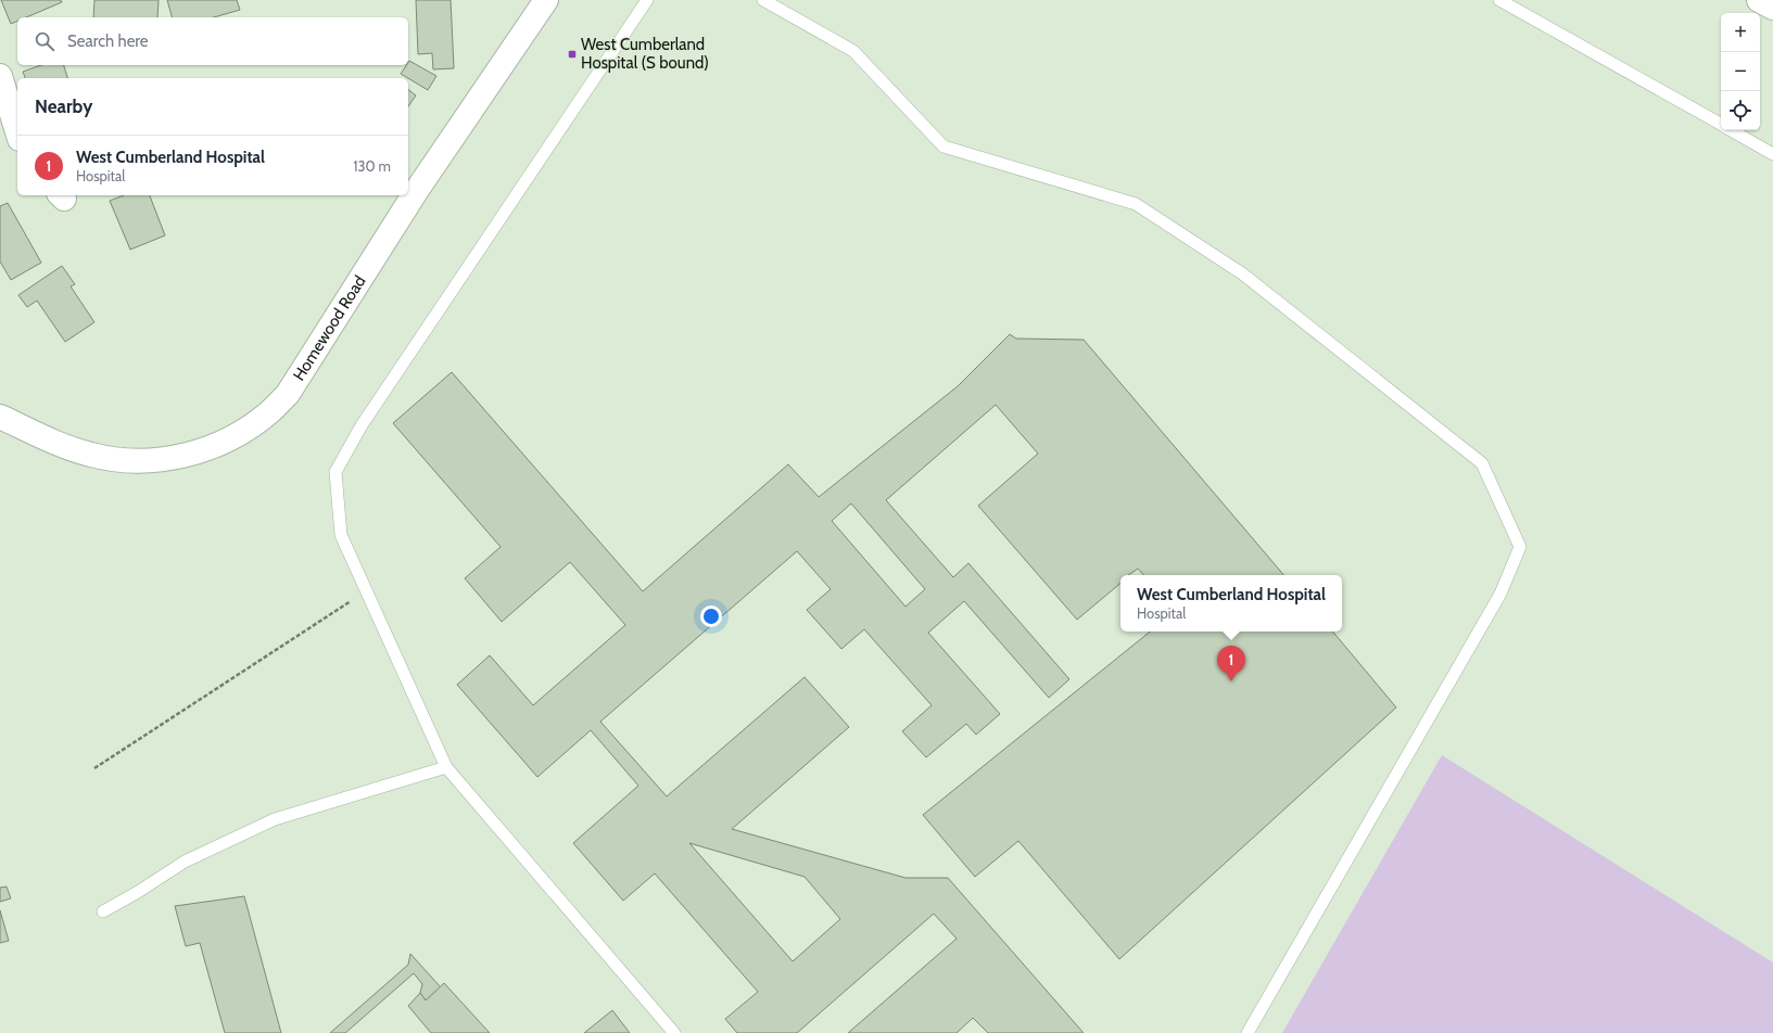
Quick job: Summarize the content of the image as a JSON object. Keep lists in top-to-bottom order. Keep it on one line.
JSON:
{"streets":{"street":["Homewood Road"]},"places":{"transit":["West Cumberland Hospital (S bound)"]},"page":{"map_buttons":["+","−"],"search":"Search here","heading":"Nearby","list":[{"mark":"1","name":"West Cumberland Hospital","note":"Hospital","value":"130 m"}],"popup":["West Cumberland Hospital","Hospital"],"pins":"1"}}
